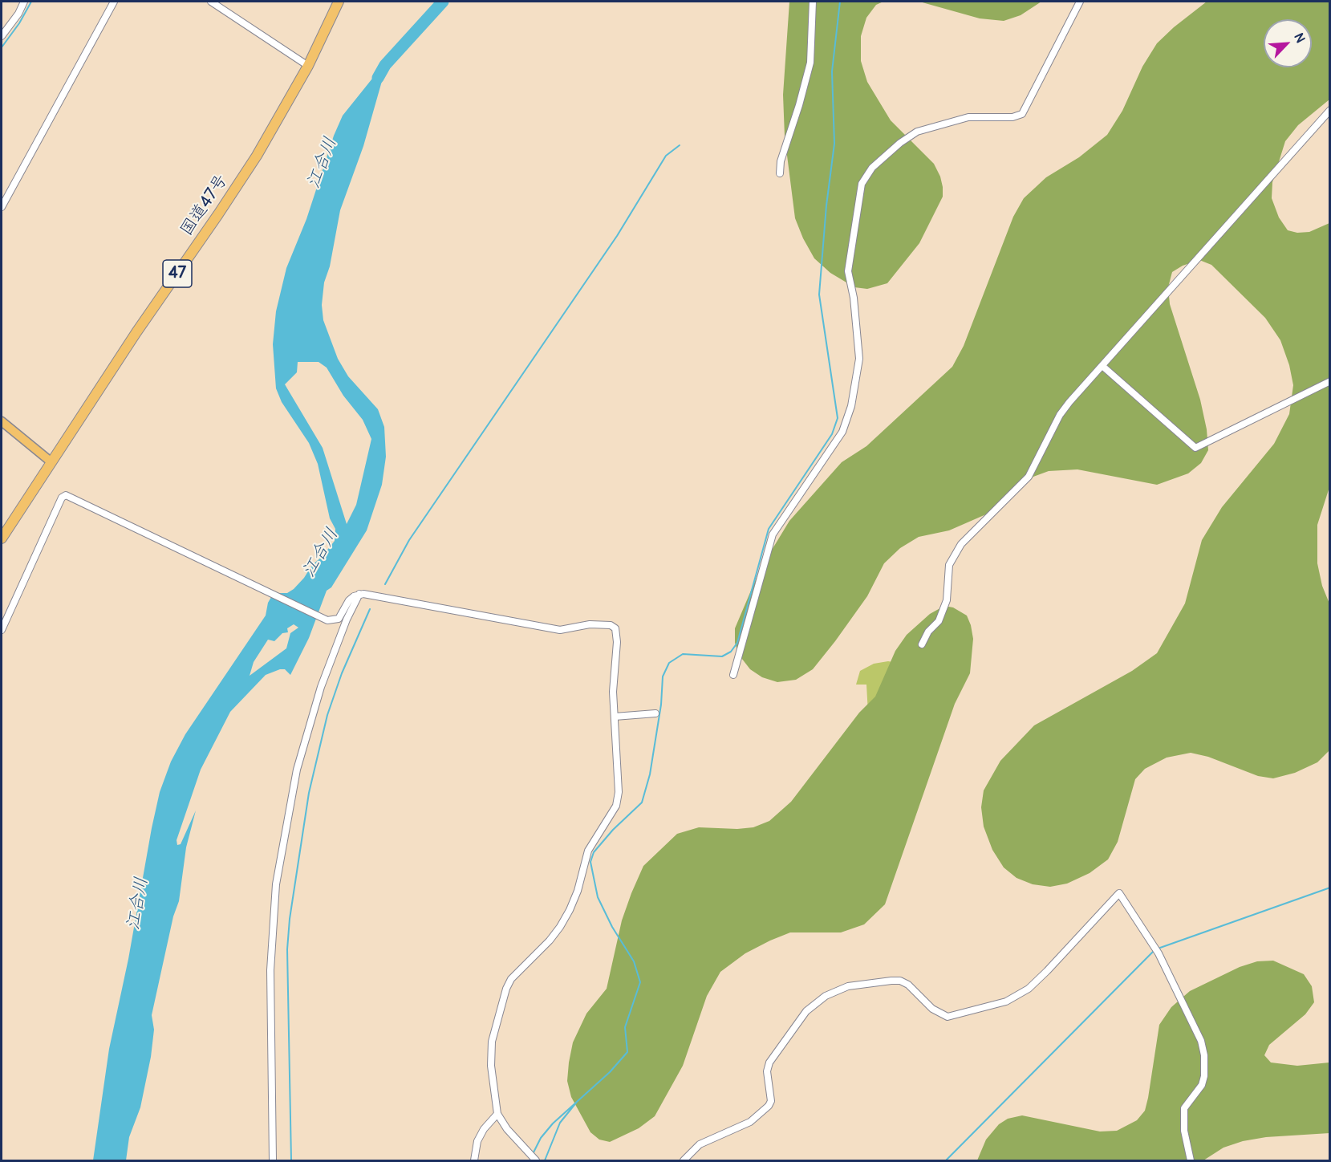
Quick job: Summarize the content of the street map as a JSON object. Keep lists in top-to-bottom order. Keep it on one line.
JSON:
{"streets":{"highway":["国道47号","47"]},"water":["江合川"],"north":"top right"}
